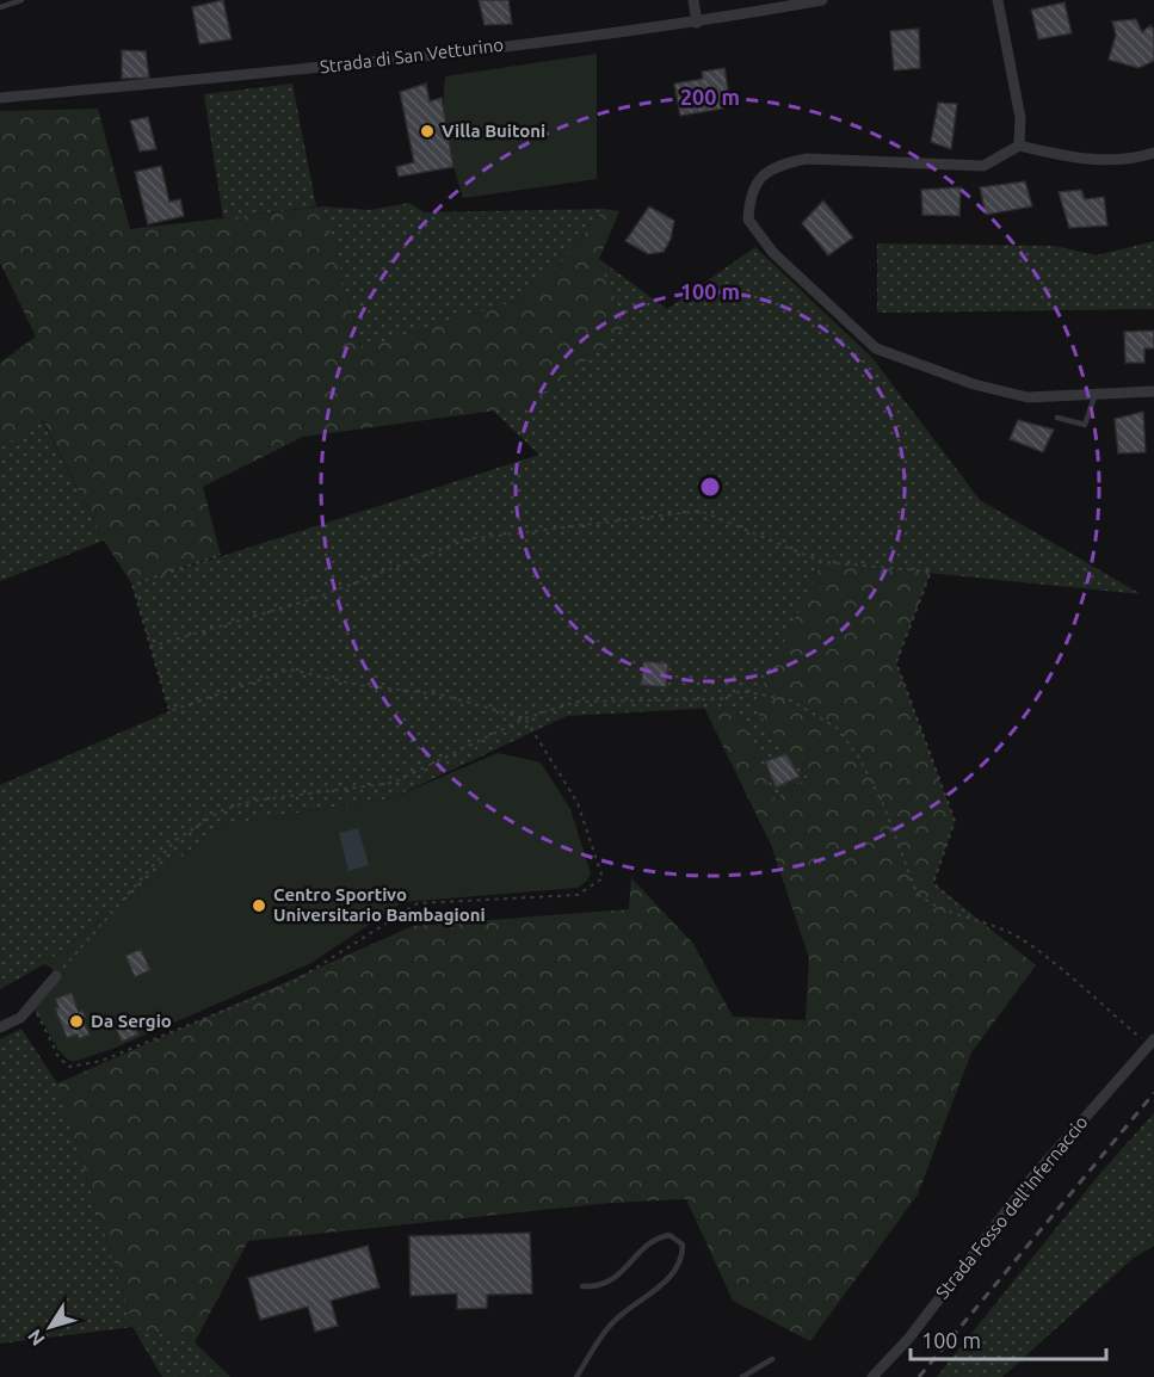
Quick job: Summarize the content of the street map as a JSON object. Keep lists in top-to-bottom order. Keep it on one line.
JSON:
{"streets":{"street":["Strada di San Vetturino","Strada Fosso dell'Infernaccio"]},"places":["Villa Buitoni","Centro Sportivo Universitario Bambagioni","Da Sergio"],"scale_bar":"100 m","north":"bottom left","rings":["200 m","100 m"]}
